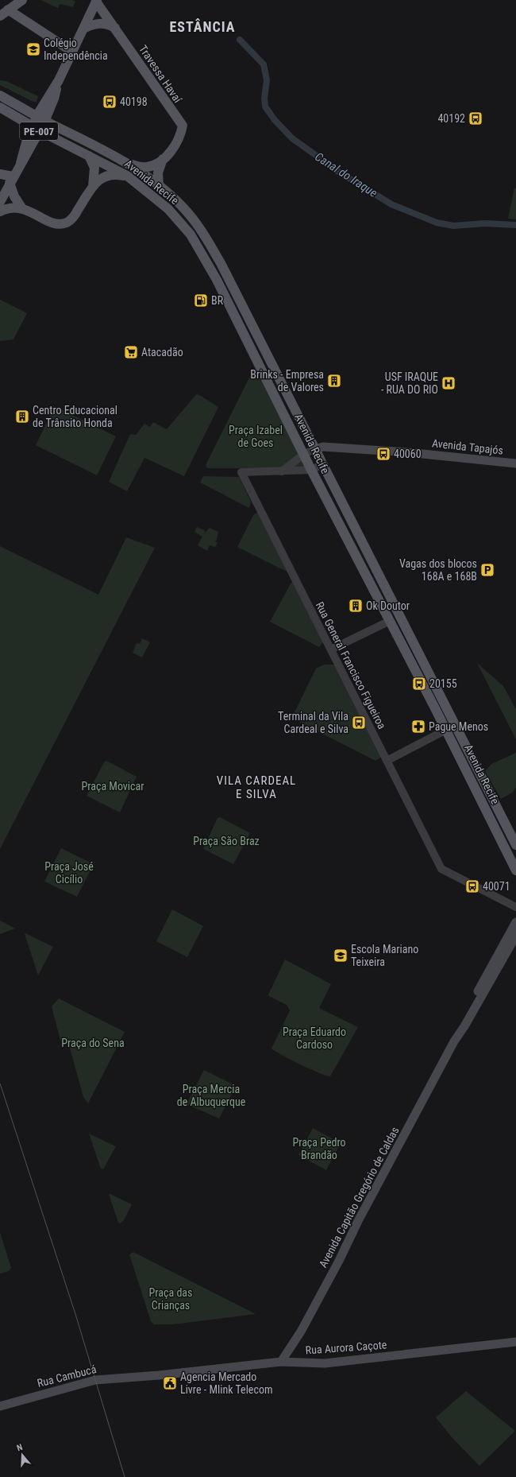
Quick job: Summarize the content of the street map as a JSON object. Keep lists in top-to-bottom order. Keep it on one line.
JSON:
{"streets":{"main road":["Travessa Havaí","PE-007","Avenida Recife","Avenida Tapajós","Avenida Capitão Gregório de Caldas","Rua Aurora Caçote","Rua Cambucá"],"street":["Rua General Francisco Figueiroa"]},"crossings":[["Travessa Havaí","PE-007"],["Travessa Havaí","Avenida Recife"],["Avenida Recife","Avenida Tapajós"],["Avenida Tapajós","Rua General Francisco Figueiroa"],["Avenida Capitão Gregório de Caldas","Rua Aurora Caçote"],["Rua Aurora Caçote","Rua Cambucá"]],"districts":["ESTÂNCIA","VILA CARDEAL E SILVA"],"water":["Canal do Iraque"],"parks":["Praça Izabel de Goes","Praça Movicar","Praça São Braz","Praça José Cicílio","Praça Eduardo Cardoso","Praça do Sena","Praça Mercia de Albuquerque","Praça Pedro Brandão","Praça das Crianças"],"places":{"school or university":["Colégio Independência","Escola Mariano Teixeira"],"bus stop":["40198","40192","40060","20155","Terminal da Vila Cardeal e Silva","40071"],"fuel station":["BR"],"supermarket":["Atacadão"],"building":["Brinks - Empresa de Valores","Centro Educacional de Trânsito Honda","Ok Doutor"],"hospital":["USF IRAQUE - RUA DO RIO"],"parking":["Vagas dos blocos 168A e 168B"],"pharmacy":["Pague Menos"],"public building":["Agencia Mercado Livre - Mlink Telecom"]},"north":"top"}
